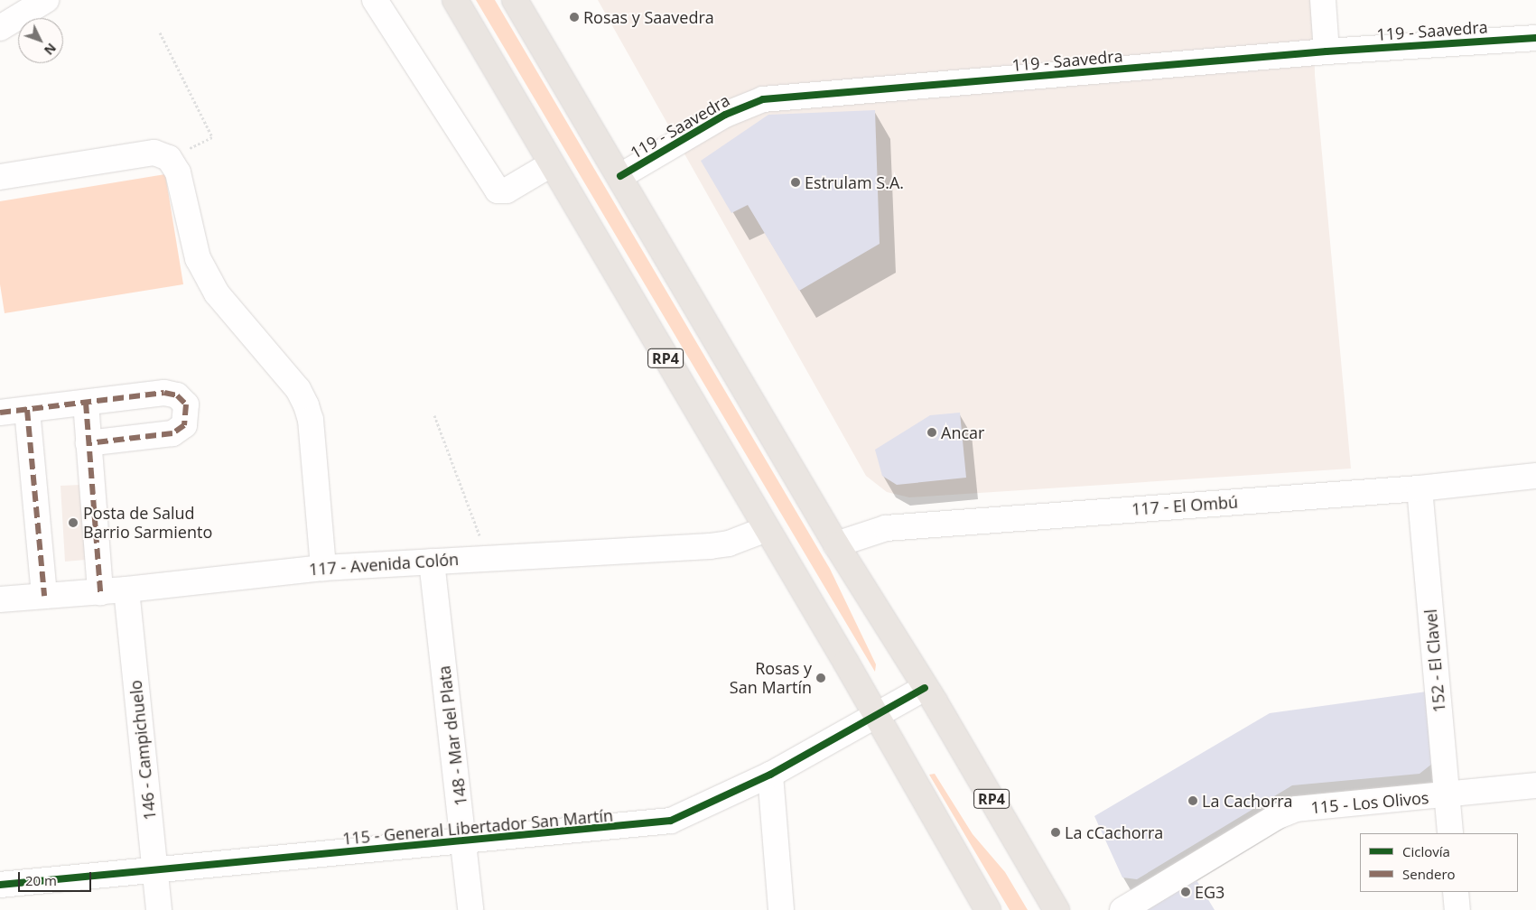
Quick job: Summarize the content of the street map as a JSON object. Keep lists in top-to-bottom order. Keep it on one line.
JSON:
{"streets":{"main road":["RP4"],"street":["119 - Saavedra","117 - El Ombú","117 - Avenida Colón","152 - El Clavel","148 - Mar del Plata","146 - Campichuelo","115 - Los Olivos","115 - General Libertador San Martín"]},"crossings":[["119 - Saavedra","RP4"],["RP4","117 - El Ombú"],["RP4","117 - Avenida Colón"],["RP4","115 - General Libertador San Martín"],["117 - El Ombú","152 - El Clavel"],["117 - Avenida Colón","148 - Mar del Plata"],["117 - Avenida Colón","146 - Campichuelo"],["152 - El Clavel","115 - Los Olivos"],["148 - Mar del Plata","115 - General Libertador San Martín"],["146 - Campichuelo","115 - General Libertador San Martín"]],"places":["Rosas y Saavedra","Estrulam S.A.","Ancar","Posta de Salud Barrio Sarmiento","Rosas y San Martín","La Cachorra","La cCachorra","EG3"],"legend":["Ciclovía","Sendero"],"scale_bar":"20 m","north":"bottom right"}
